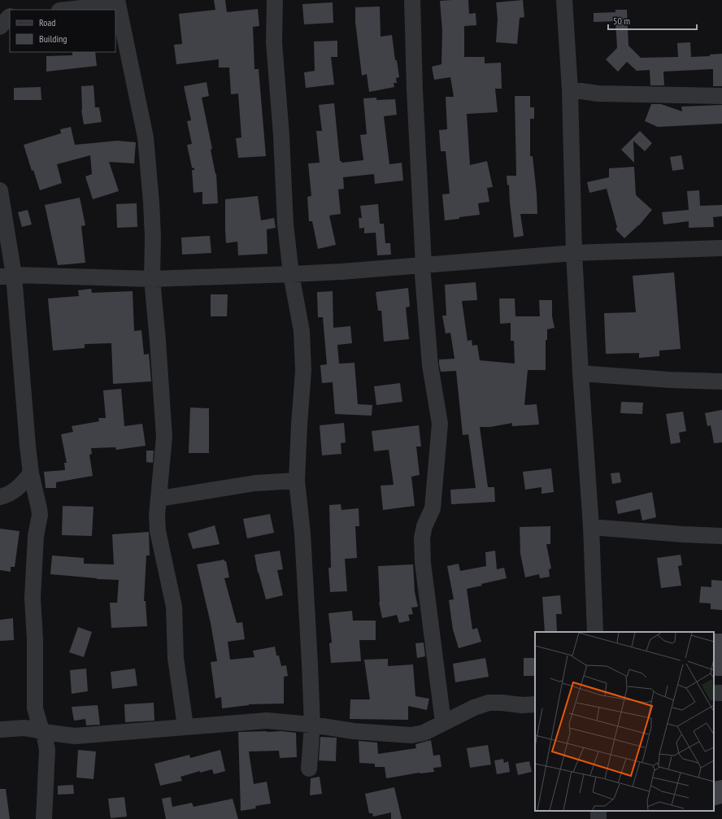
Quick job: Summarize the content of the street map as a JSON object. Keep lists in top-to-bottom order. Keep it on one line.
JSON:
{"legend":["Road","Building"],"scale_bar":"50 m"}
